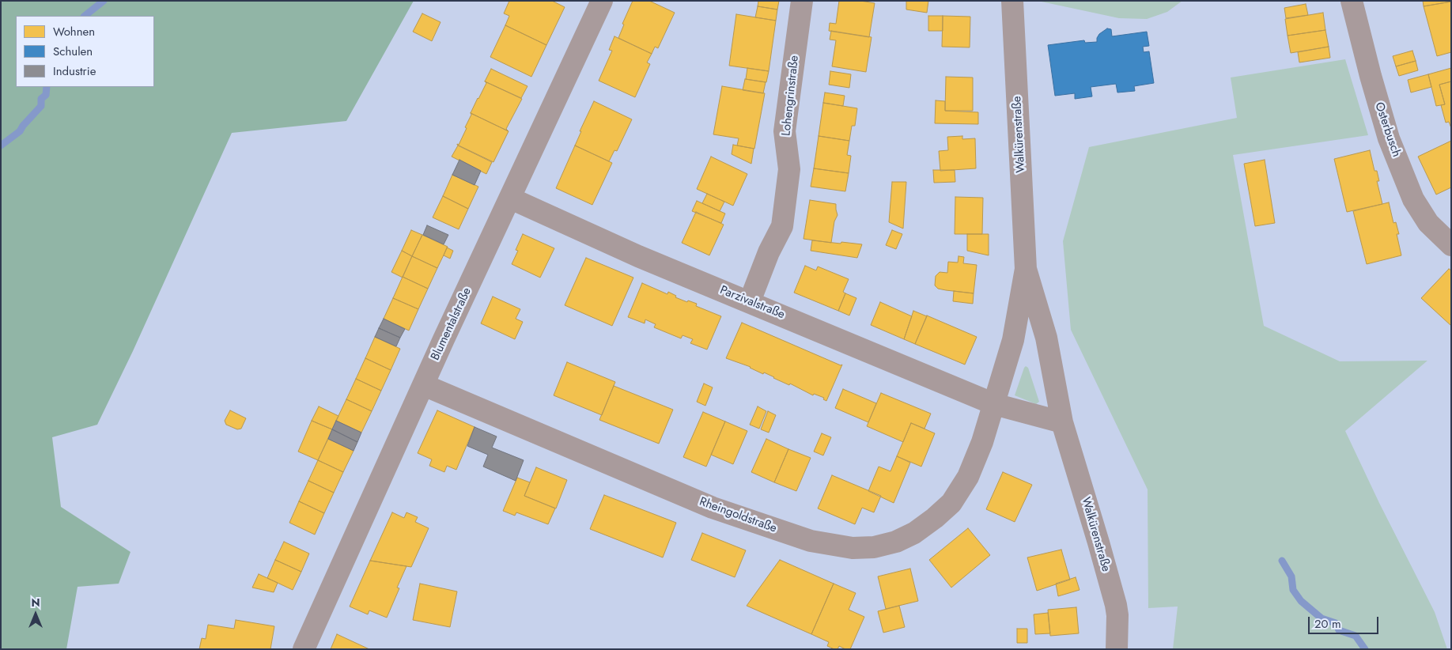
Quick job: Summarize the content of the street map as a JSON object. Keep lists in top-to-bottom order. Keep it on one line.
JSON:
{"streets":{"street":["Lohengrinstraße","Osterbusch","Walkürenstraße","Parzivalstraße","Blumentalstraße","Rheingoldstraße"]},"crossings":[["Lohengrinstraße","Parzivalstraße"],["Walkürenstraße","Parzivalstraße"],["Walkürenstraße","Rheingoldstraße"],["Parzivalstraße","Blumentalstraße"],["Parzivalstraße","Rheingoldstraße"],["Blumentalstraße","Rheingoldstraße"]],"legend":["Wohnen","Schulen","Industrie"],"scale_bar":"20 m","north":"top"}
